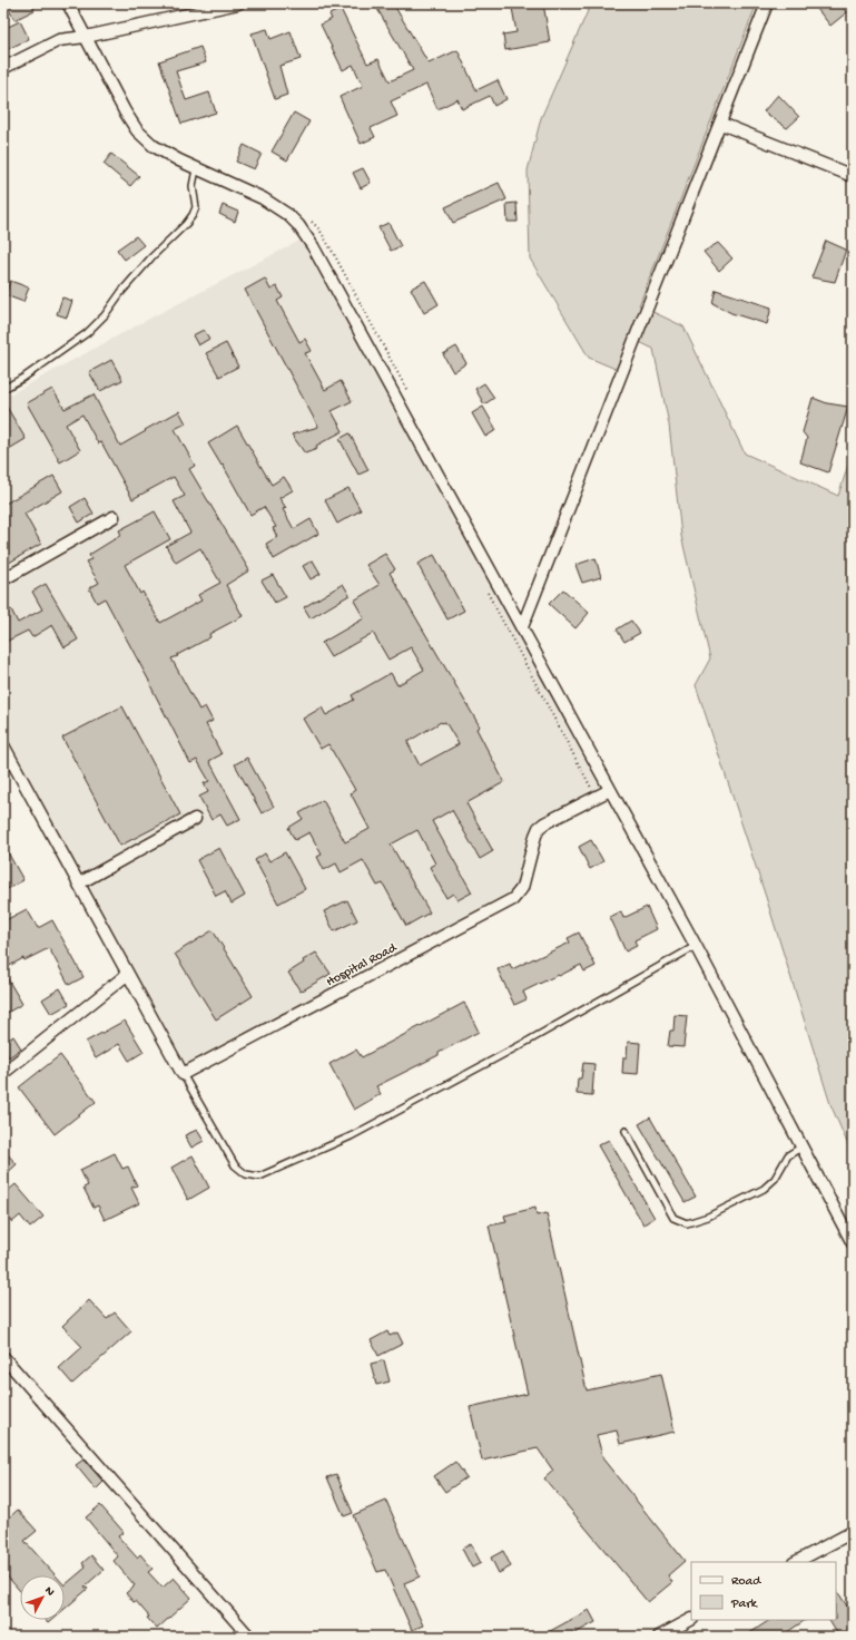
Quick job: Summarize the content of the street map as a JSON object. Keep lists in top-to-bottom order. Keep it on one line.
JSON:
{"streets":{"street":["Hospital Road"]},"legend":["Road","Park"],"north":"top right"}
